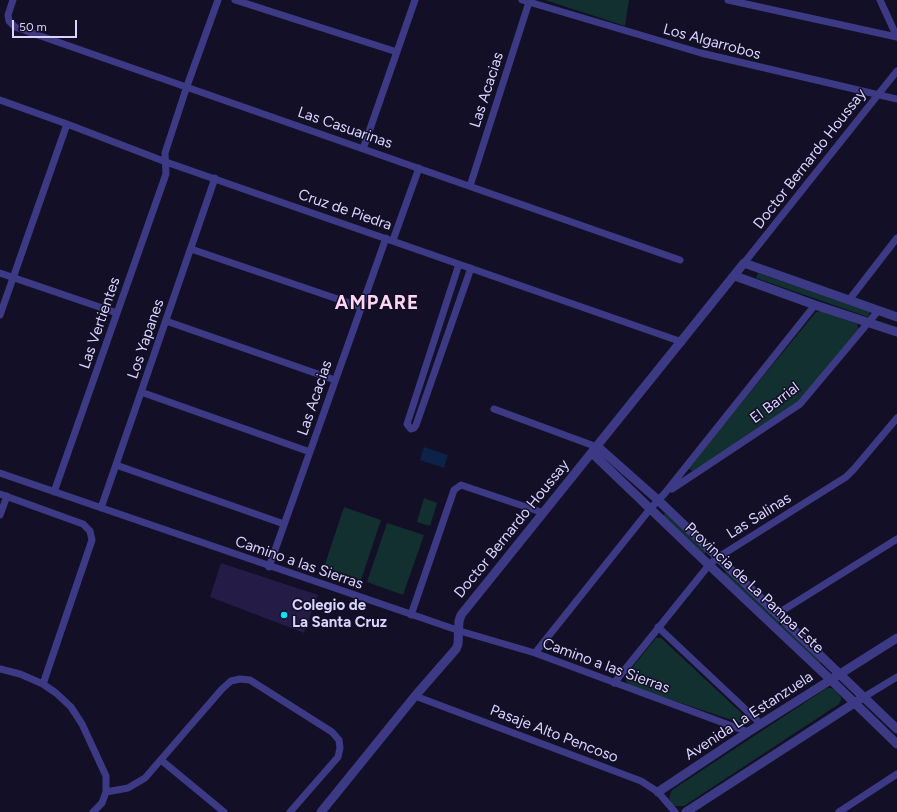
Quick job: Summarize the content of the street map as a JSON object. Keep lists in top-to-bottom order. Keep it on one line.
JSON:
{"streets":{"street":["Los Algarrobos","Las Acacias","Las Casuarinas","Doctor Bernardo Houssay","Cruz de Piedra","Las Vertientes","Los Yapanes","El Barrial","Las Salinas","Camino a las Sierras","Provincia de La Pampa Este","Avenida La Estanzuela","Pasaje Alto Pencoso"]},"crossings":[["Los Algarrobos","Las Acacias"],["Los Algarrobos","Doctor Bernardo Houssay"],["Las Acacias","Las Casuarinas"],["Las Acacias","Cruz de Piedra"],["Las Acacias","Camino a las Sierras"],["Las Casuarinas","Las Vertientes"],["Doctor Bernardo Houssay","Cruz de Piedra"],["Doctor Bernardo Houssay","Camino a las Sierras"],["Doctor Bernardo Houssay","Provincia de La Pampa Este"],["Doctor Bernardo Houssay","Pasaje Alto Pencoso"],["Cruz de Piedra","Las Vertientes"],["Cruz de Piedra","Los Yapanes"],["Las Vertientes","Camino a las Sierras"],["Los Yapanes","Camino a las Sierras"],["El Barrial","Camino a las Sierras"],["El Barrial","Provincia de La Pampa Este"],["Las Salinas","Camino a las Sierras"],["Las Salinas","Provincia de La Pampa Este"],["Camino a las Sierras","Avenida La Estanzuela"],["Provincia de La Pampa Este","Avenida La Estanzuela"],["Avenida La Estanzuela","Pasaje Alto Pencoso"]],"districts":["AMPARE"],"places":["Colegio de La Santa Cruz"],"scale_bar":"50 m"}
